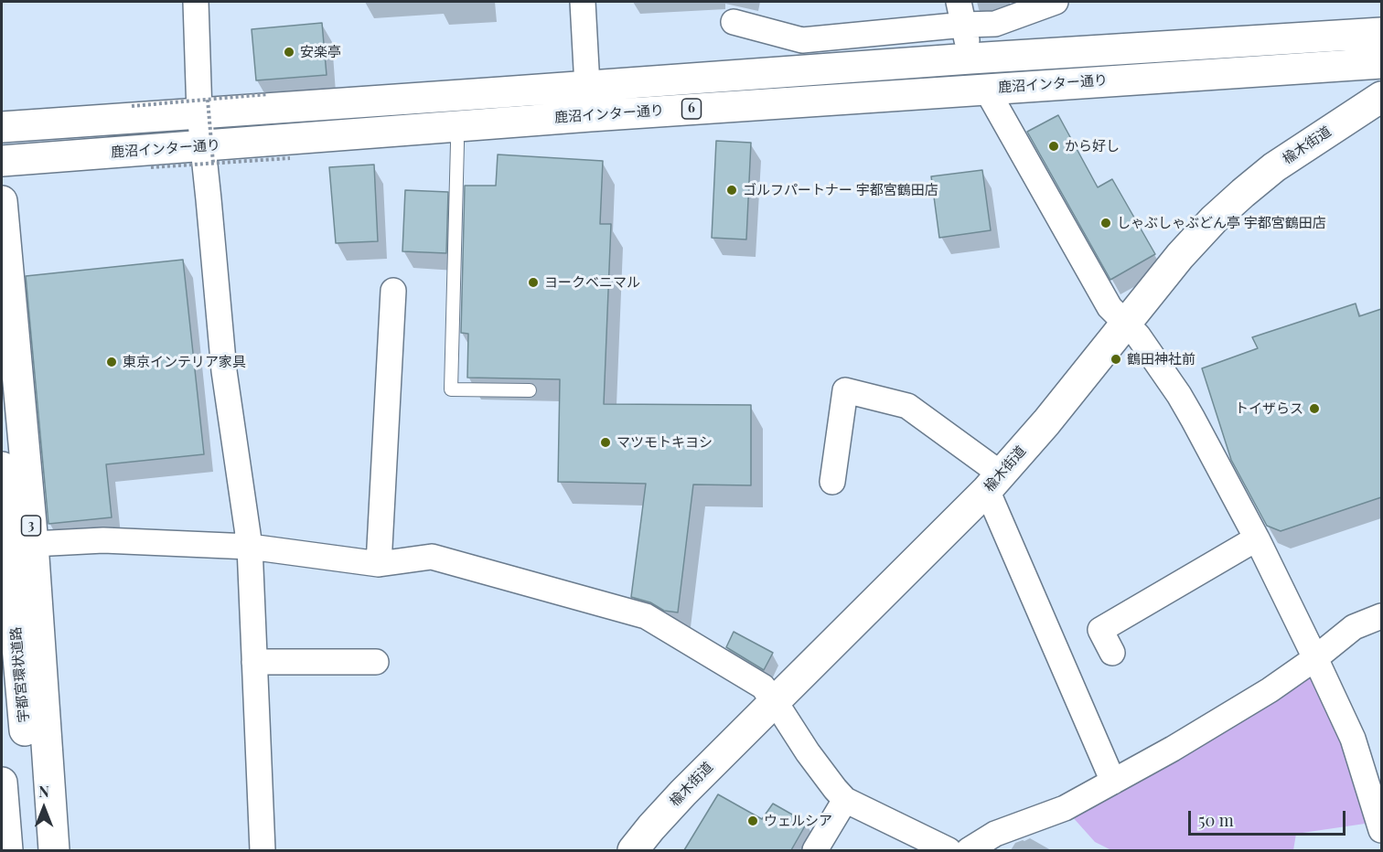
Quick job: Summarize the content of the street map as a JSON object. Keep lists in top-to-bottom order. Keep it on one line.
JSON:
{"streets":{"main road":["鹿沼インター通り","6","楡木街道","3","宇都宮環状道路"]},"places":["安楽亭","から好し","ゴルフパートナー 宇都宮鶴田店","しゃぶしゃぶどん亭 宇都宮鶴田店","ヨークベニマル","鶴田神社前","東京インテリア家具","トイザらス","マツモトキヨシ","ウェルシア"],"scale_bar":"50 m","north":"top"}
